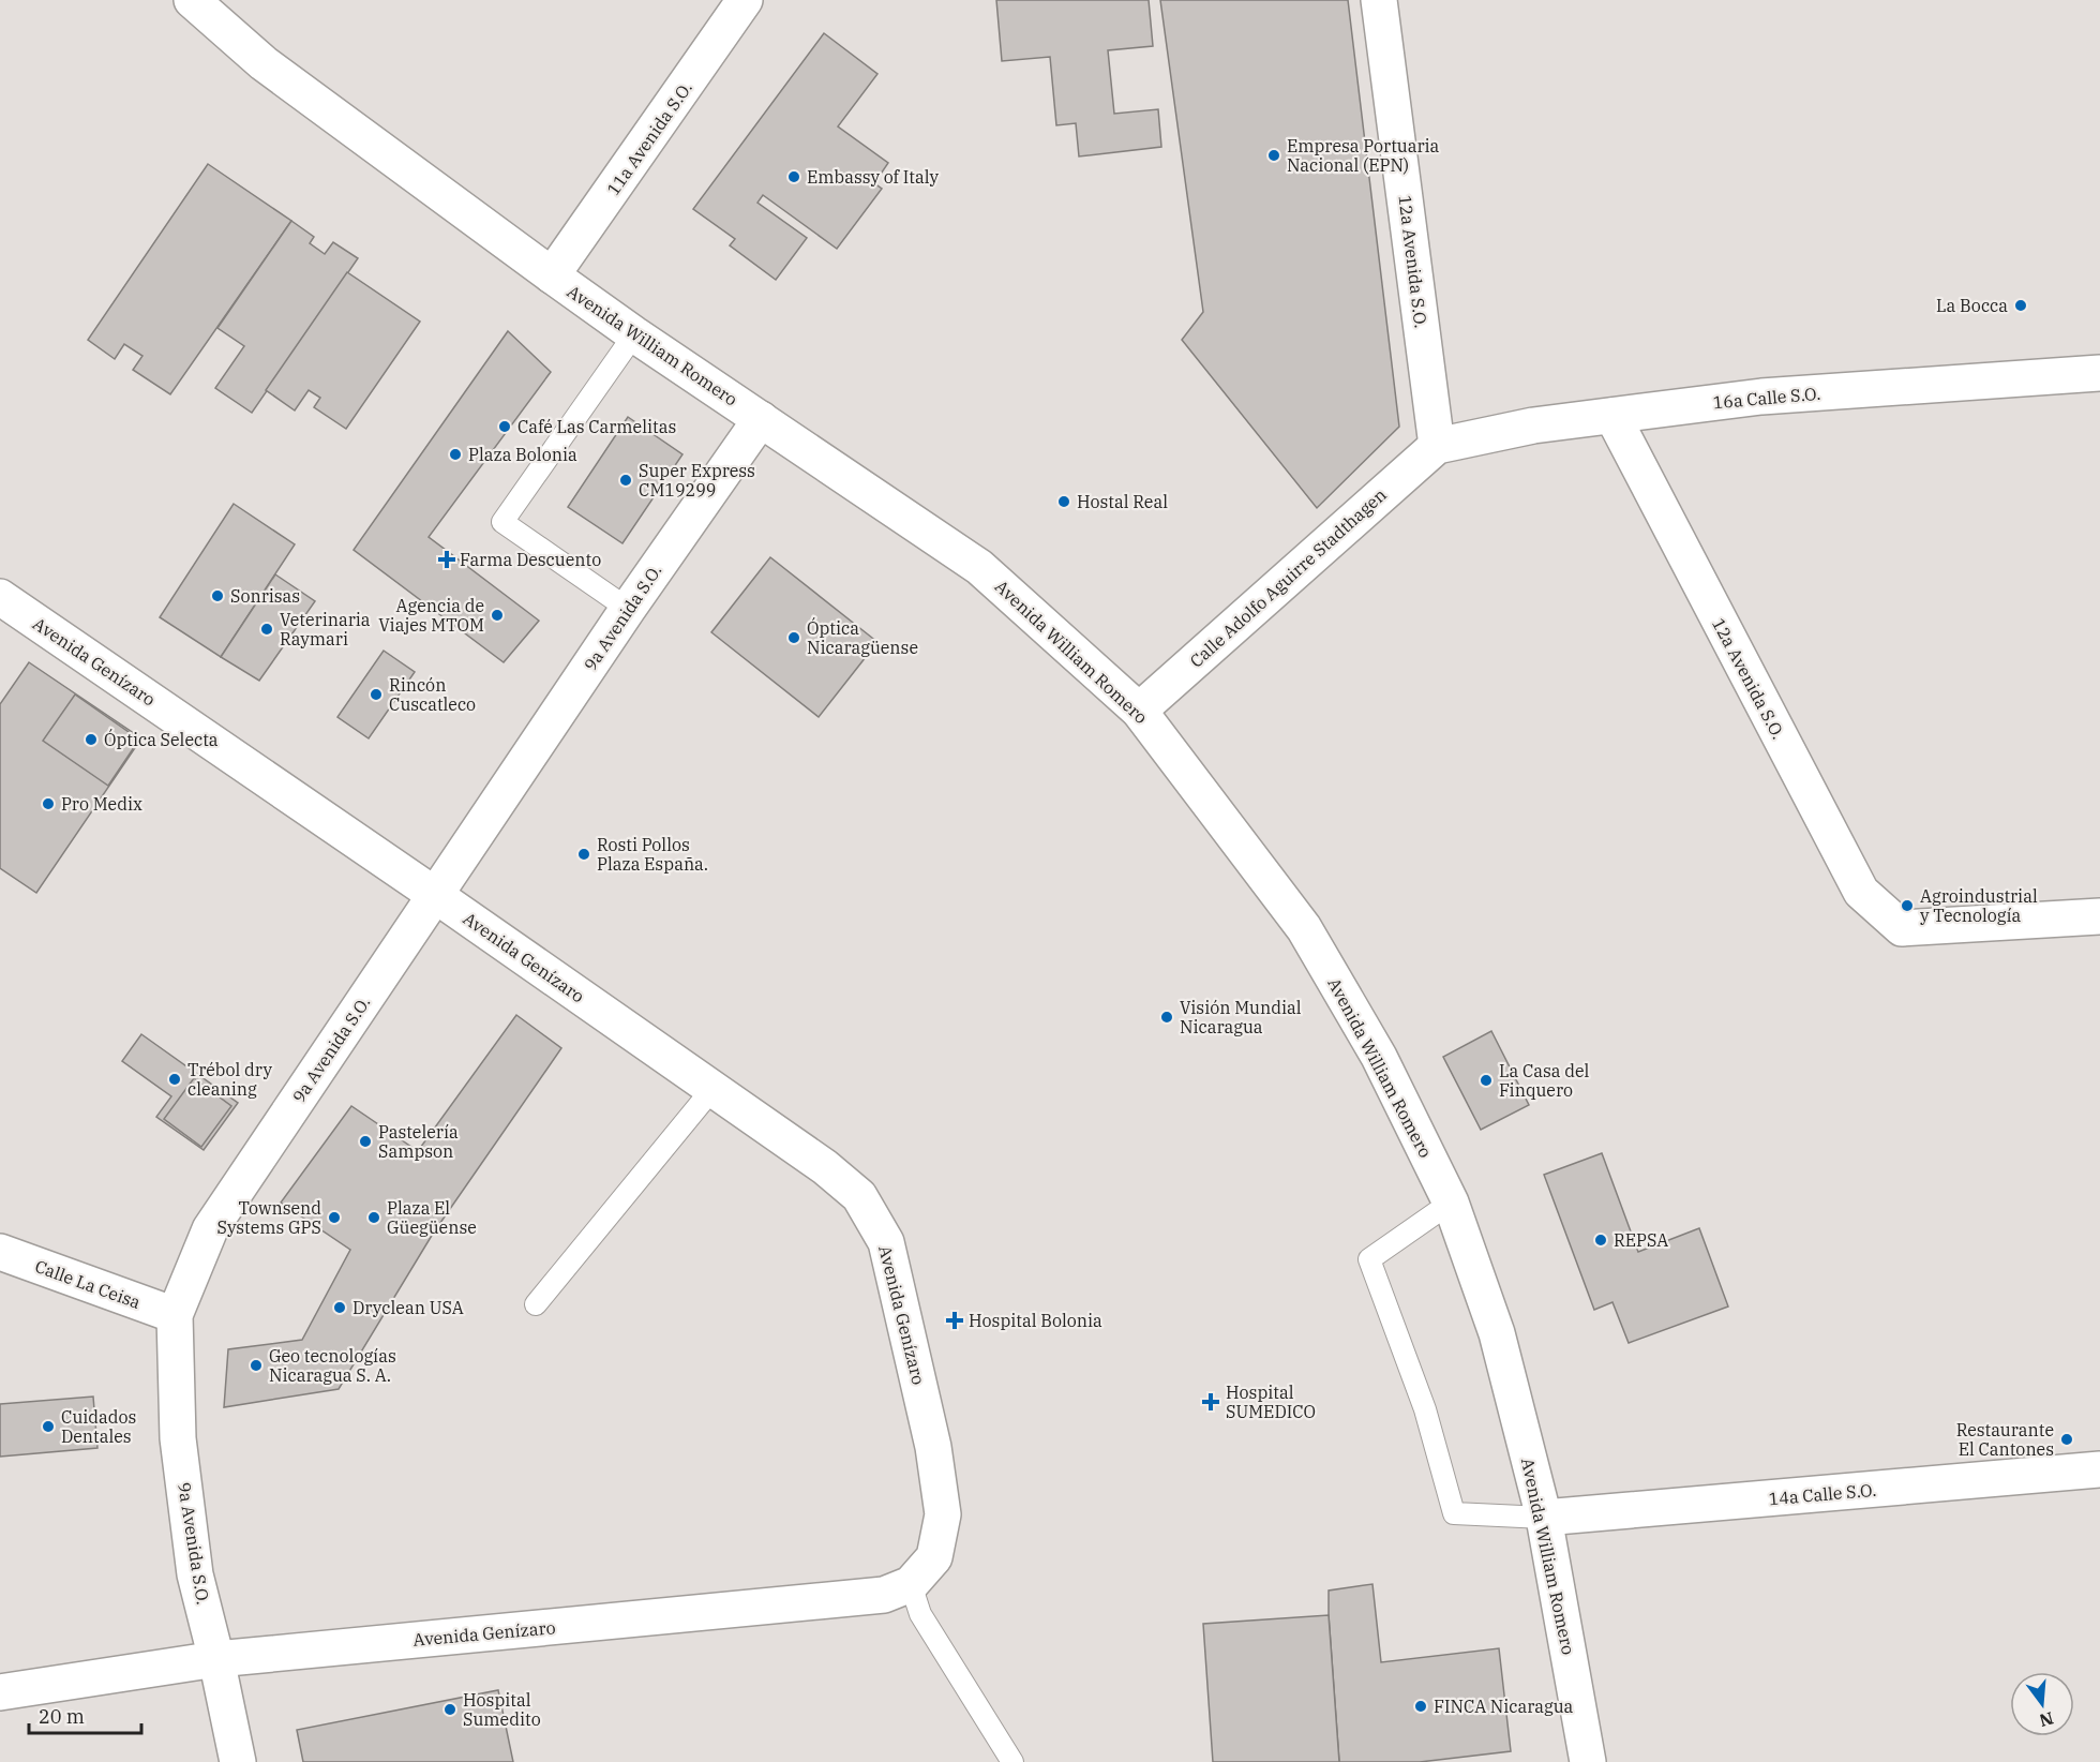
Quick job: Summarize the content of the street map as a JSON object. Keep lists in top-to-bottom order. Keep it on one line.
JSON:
{"streets":{"street":["11a Avenida S.O.","12a Avenida S.O.","Avenida William Romero","16a Calle S.O.","Calle Adolfo Aguirre Stadthagen","9a Avenida S.O.","Avenida Genízaro","Calle La Ceisa","14a Calle S.O."]},"crossings":[["11a Avenida S.O.","Avenida William Romero"],["12a Avenida S.O.","16a Calle S.O."],["12a Avenida S.O.","Calle Adolfo Aguirre Stadthagen"],["Avenida William Romero","Calle Adolfo Aguirre Stadthagen"],["Avenida William Romero","9a Avenida S.O."],["Avenida William Romero","14a Calle S.O."],["16a Calle S.O.","Calle Adolfo Aguirre Stadthagen"],["9a Avenida S.O.","Avenida Genízaro"],["9a Avenida S.O.","Calle La Ceisa"]],"places":{"other":["Empresa Portuaria Nacional (EPN)","Embassy of Italy","La Bocca","Café Las Carmelitas","Plaza Bolonia","Super Express CM19299","Hostal Real","Sonrisas","Agencia de Viajes MTOM","Veterinaria Raymari","Óptica Nicaragüense","Rincón Cuscatleco","Óptica Selecta","Pro Medix","Rosti Pollos Plaza España.","Agroindustrial y Tecnología","Visión Mundial Nicaragua","Trébol dry cleaning","La Casa del Finquero","Pastelería Sampson","Townsend Systems GPS","Plaza El Güegüense","REPSA","Dryclean USA","Geo tecnologías Nicaragua S. A.","Cuidados Dentales","Restaurante El Cantones","FINCA Nicaragua","Hospital Sumedito"],"health":["Farma Descuento","Hospital Bolonia","Hospital SUMEDICO"]},"scale_bar":"20 m","north":"bottom"}
